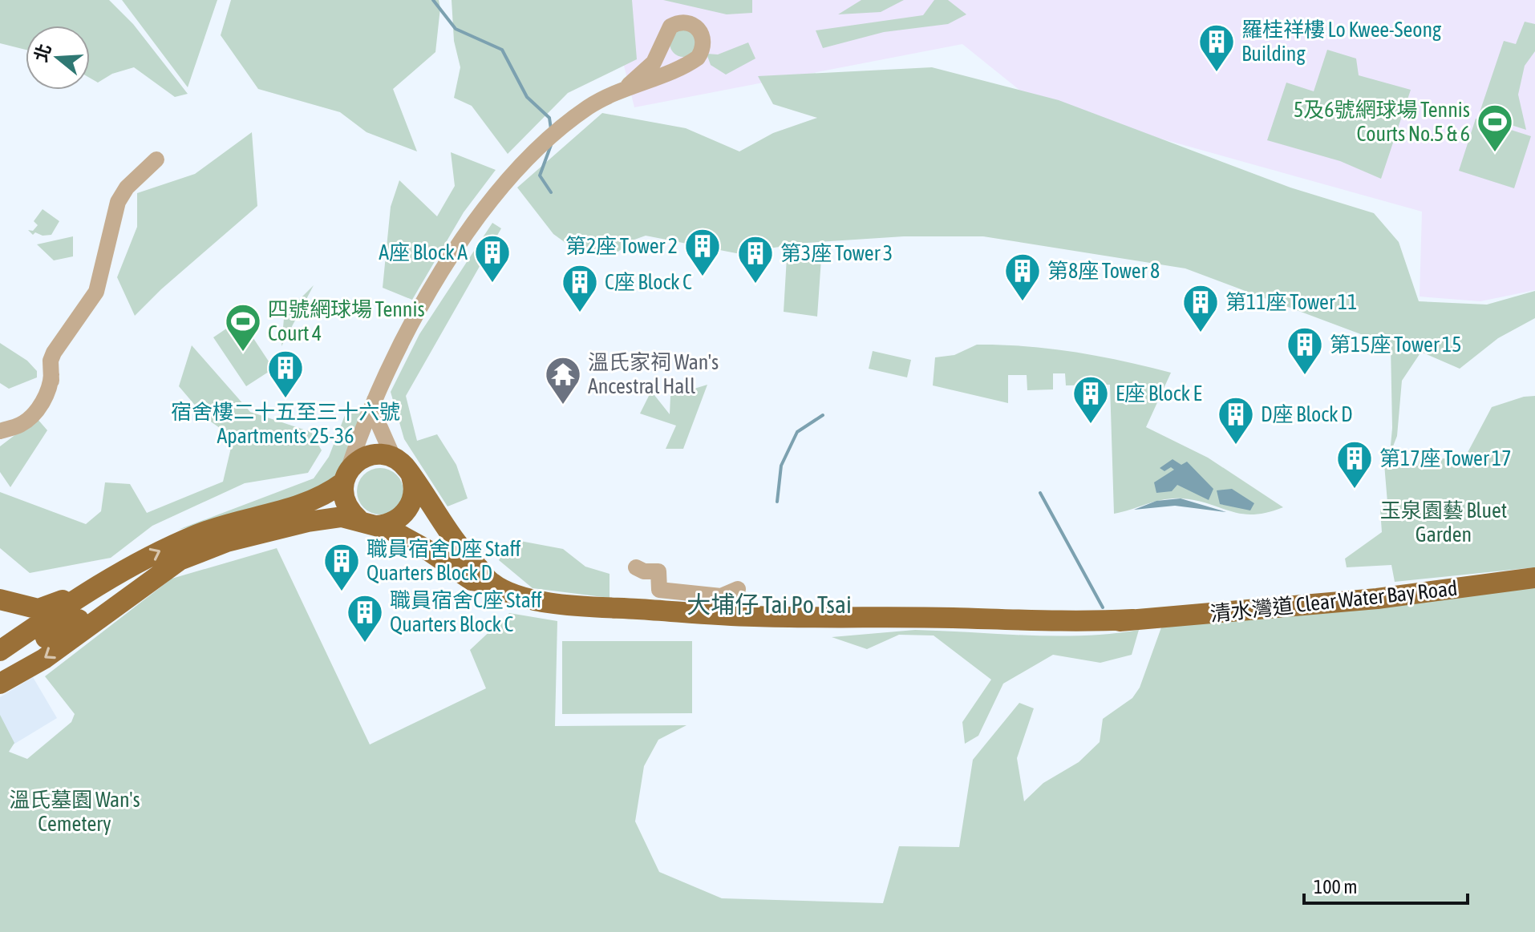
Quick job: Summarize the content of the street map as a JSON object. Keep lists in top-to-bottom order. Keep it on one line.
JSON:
{"streets":{"main road":["清水灣道 Clear Water Bay Road"]},"districts":["大埔仔 Tai Po Tsai"],"parks":["玉泉園藝 Bluet Garden","溫氏墓園 Wan's Cemetery"],"places":{"building":["羅桂祥樓 Lo Kwee-Seong Building","第2座 Tower 2","A座 Block A","第3座 Tower 3","第8座 Tower 8","C座 Block C","第11座 Tower 11","第15座 Tower 15","宿舍樓二十五至三十六號 Apartments 25-36","E座 Block E","D座 Block D","第17座 Tower 17","職員宿舍D座 Staff Quarters Block D","職員宿舍C座 Staff Quarters Block C"],"sports":["5及6號網球場 Tennis Courts No.5 & 6","四號網球場 Tennis Court 4"],"temple":["溫氏家祠 Wan's Ancestral Hall"]},"scale_bar":"100 m","north":"left"}
